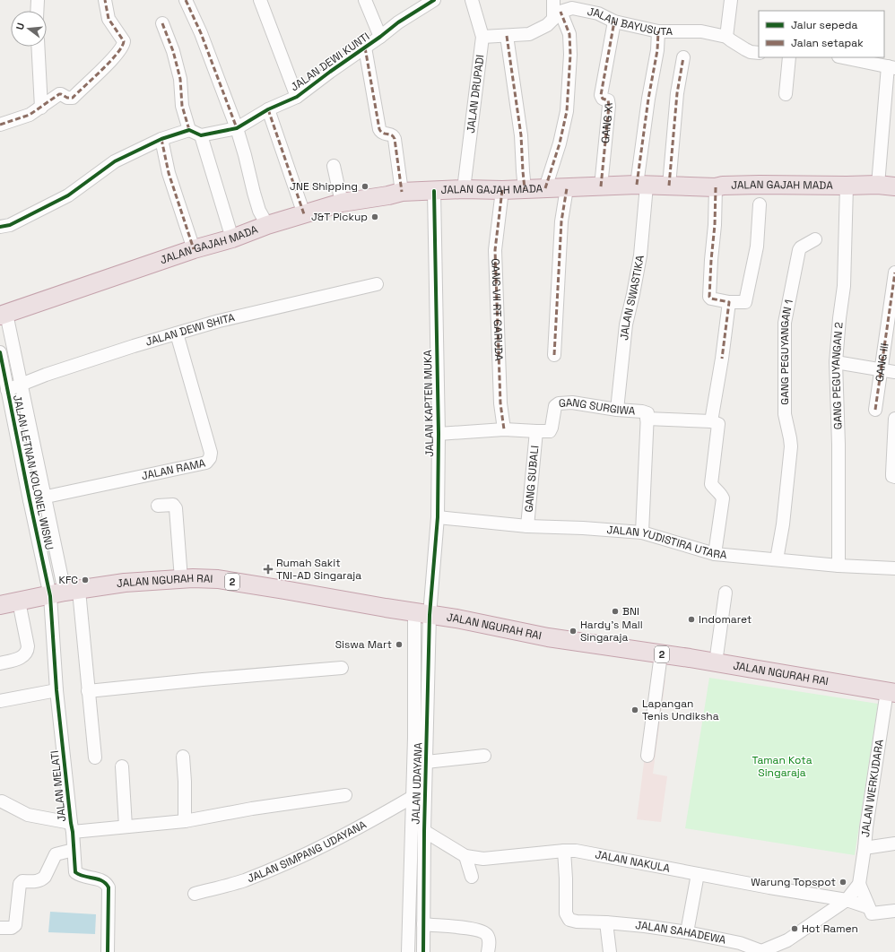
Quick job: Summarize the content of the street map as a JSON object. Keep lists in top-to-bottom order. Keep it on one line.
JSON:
{"streets":{"highway":["JALAN GAJAH MADA","2","JALAN NGURAH RAI"],"street":["JALAN BAYUSUTA","JALAN DEWI KUNTI","JALAN DRUPADI","GANG XI","JALAN SWASTIKA","GANG VII RT GARUDA","JALAN DEWI SHITA","GANG PEGUYANGAN 1","GANG III","GANG PEGUYANGAN 2","JALAN KAPTEN MUKA","GANG SURGIWA","JALAN RAMA","JALAN LETNAN KOLONEL WISNU","GANG SUBALI","JALAN YUDISTIRA UTARA","JALAN UDAYANA","JALAN MELATI","JALAN WERKUDARA","JALAN SIMPANG UDAYANA","JALAN NAKULA","JALAN SAHADEWA"]},"crossings":[["JALAN BAYUSUTA","JALAN DRUPADI"],["JALAN BAYUSUTA","GANG XI"],["JALAN BAYUSUTA","JALAN SWASTIKA"],["JALAN DRUPADI","JALAN GAJAH MADA"],["GANG XI","JALAN GAJAH MADA"],["JALAN GAJAH MADA","JALAN SWASTIKA"],["JALAN GAJAH MADA","GANG VII RT GARUDA"],["JALAN GAJAH MADA","GANG PEGUYANGAN 2"],["JALAN GAJAH MADA","JALAN KAPTEN MUKA"],["JALAN GAJAH MADA","JALAN LETNAN KOLONEL WISNU"],["JALAN SWASTIKA","GANG SURGIWA"],["GANG VII RT GARUDA","GANG SURGIWA"],["JALAN DEWI SHITA","JALAN RAMA"],["JALAN DEWI SHITA","JALAN LETNAN KOLONEL WISNU"],["GANG PEGUYANGAN 1","JALAN YUDISTIRA UTARA"],["GANG PEGUYANGAN 2","JALAN YUDISTIRA UTARA"],["JALAN KAPTEN MUKA","GANG SURGIWA"],["JALAN KAPTEN MUKA","JALAN YUDISTIRA UTARA"],["JALAN KAPTEN MUKA","JALAN NGURAH RAI"],["JALAN KAPTEN MUKA","JALAN UDAYANA"],["GANG SURGIWA","GANG SUBALI"],["JALAN RAMA","JALAN LETNAN KOLONEL WISNU"],["JALAN LETNAN KOLONEL WISNU","2"],["JALAN LETNAN KOLONEL WISNU","JALAN NGURAH RAI"],["JALAN LETNAN KOLONEL WISNU","JALAN MELATI"],["GANG SUBALI","JALAN YUDISTIRA UTARA"],["2","JALAN NGURAH RAI"],["2","JALAN MELATI"],["JALAN NGURAH RAI","JALAN UDAYANA"],["JALAN NGURAH RAI","JALAN MELATI"],["JALAN NGURAH RAI","JALAN WERKUDARA"],["JALAN UDAYANA","JALAN SIMPANG UDAYANA"],["JALAN UDAYANA","JALAN NAKULA"],["JALAN WERKUDARA","JALAN NAKULA"],["JALAN WERKUDARA","JALAN SAHADEWA"],["JALAN NAKULA","JALAN SAHADEWA"]],"parks":["Taman Kota Singaraja"],"places":{"other":["JNE Shipping","J&T Pickup","KFC","BNI","Indomaret","Hardy's Mall Singaraja","Siswa Mart","Lapangan Tenis Undiksha","Warung Topspot","Hot Ramen"],"health":["Rumah Sakit TNI-AD Singaraja"]},"legend":["Jalur sepeda","Jalan setapak"],"north":"left"}
